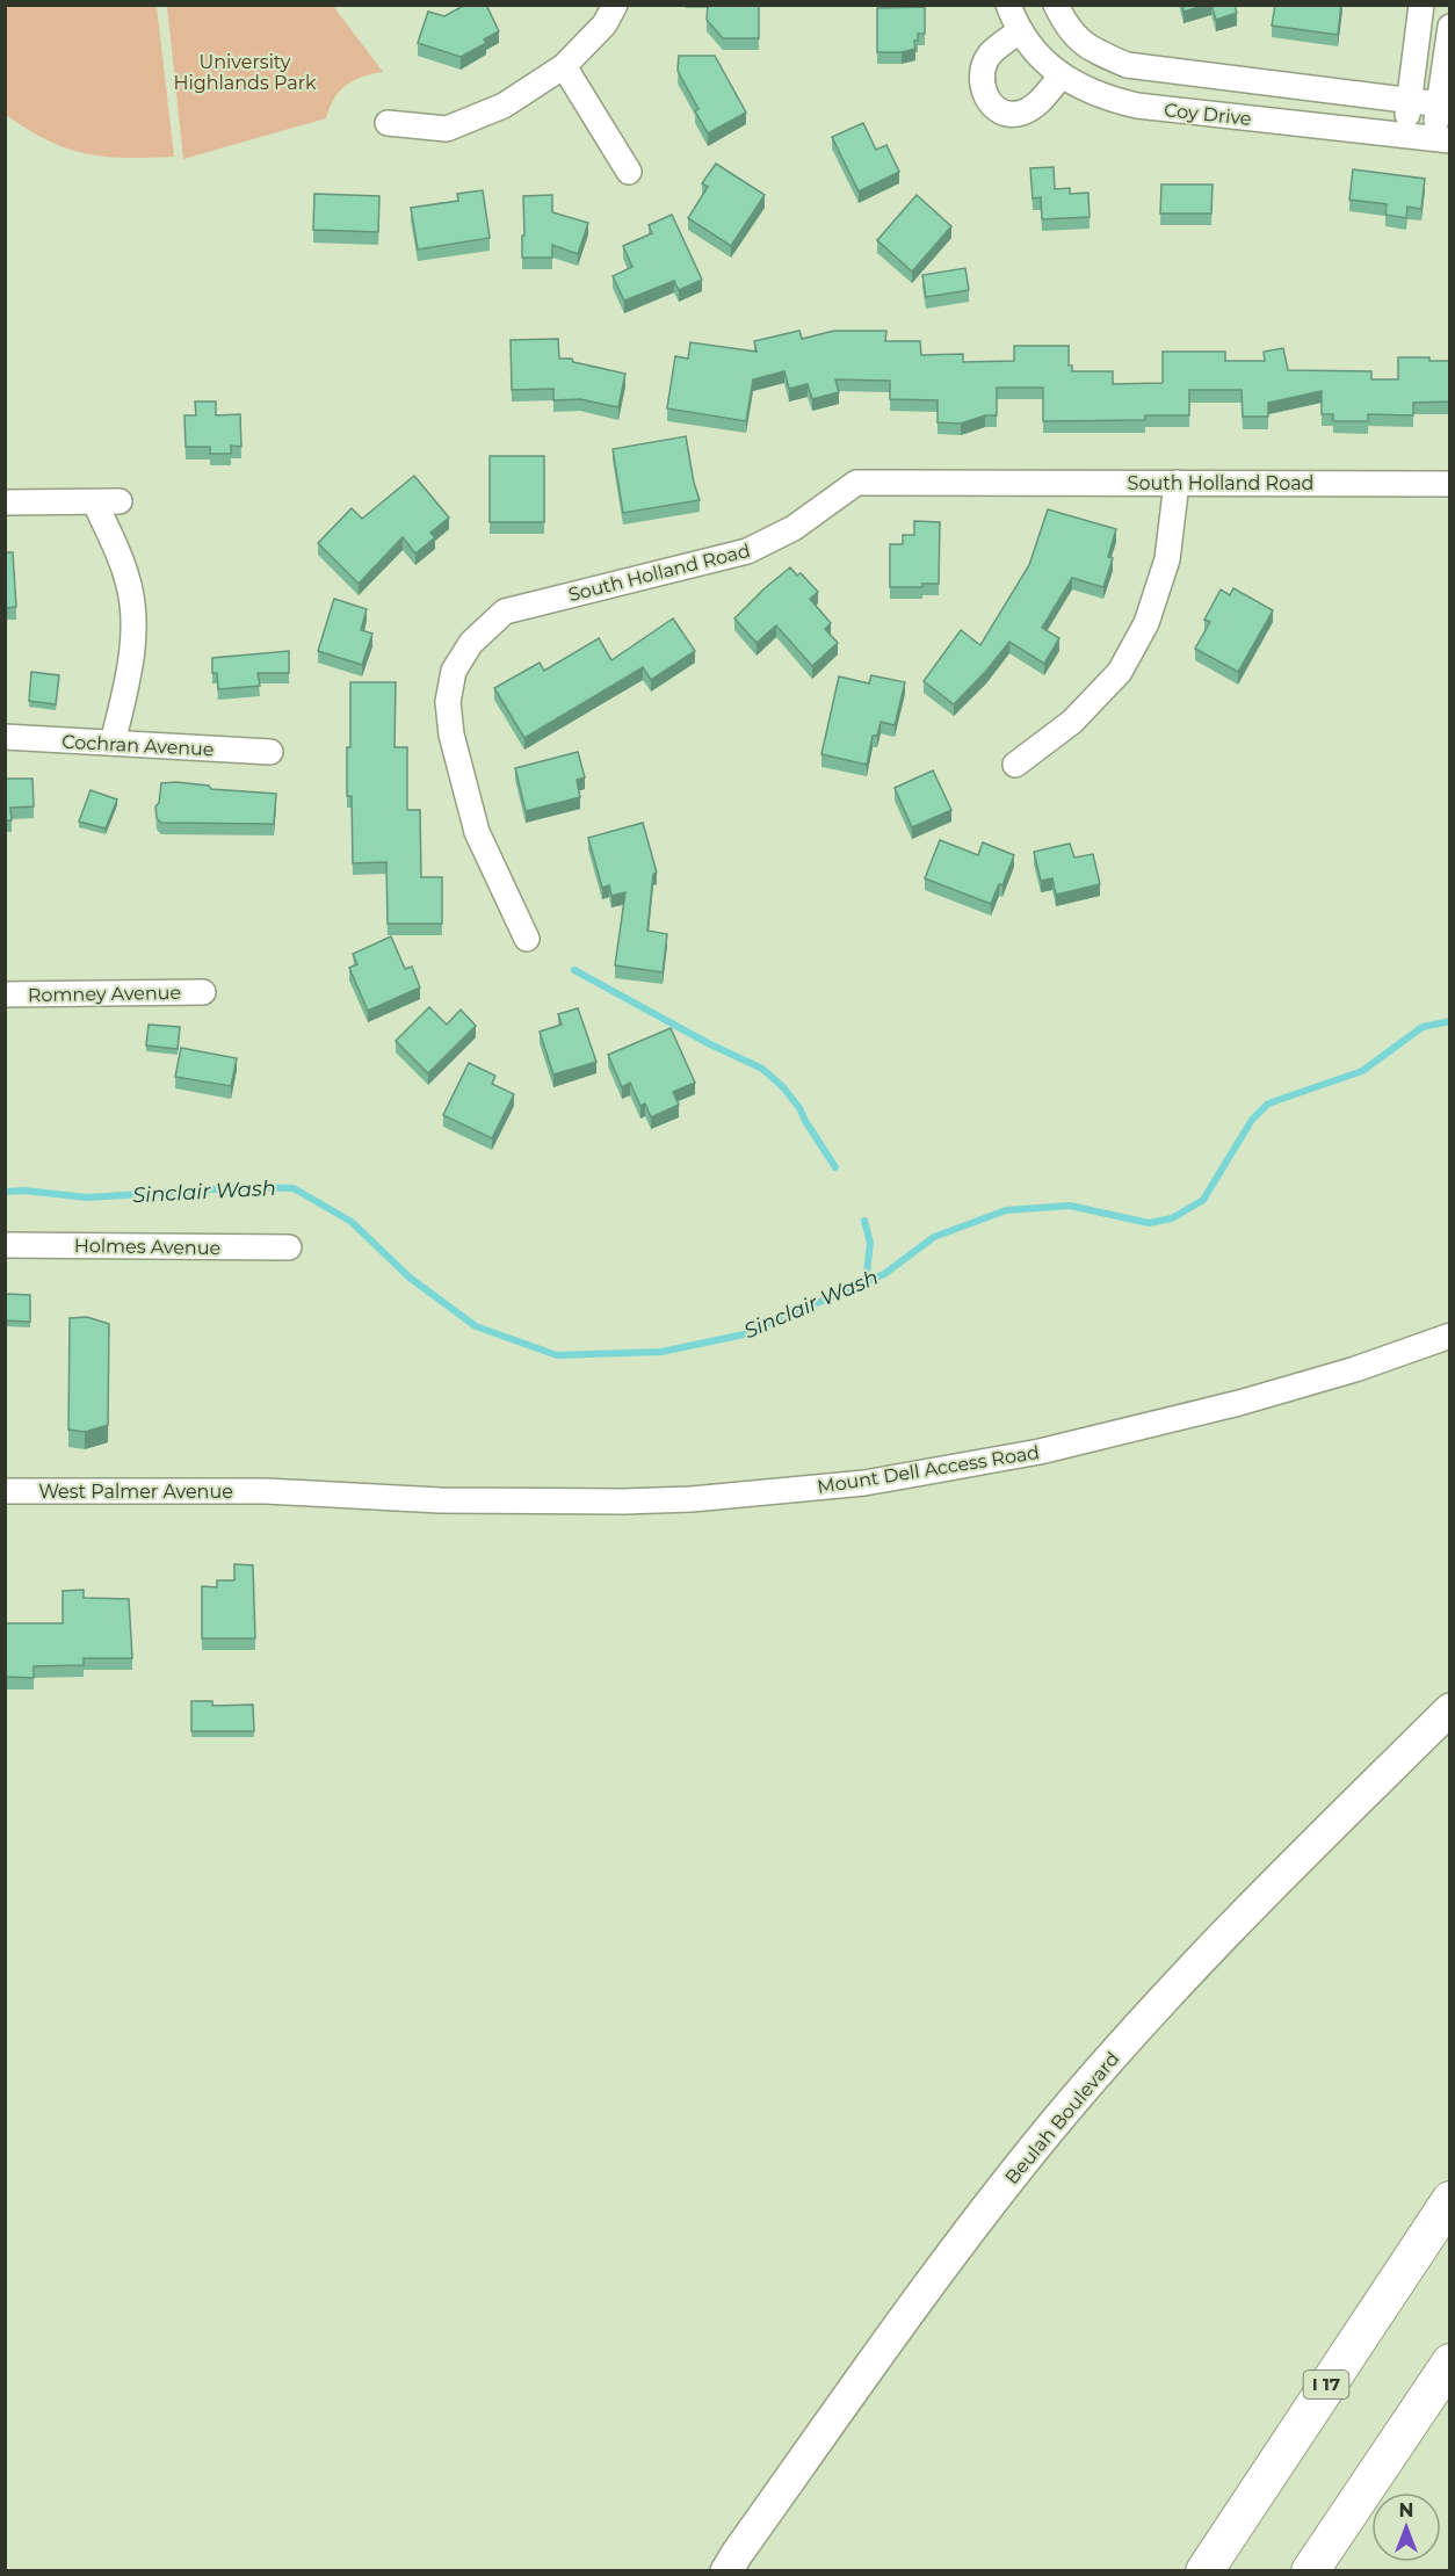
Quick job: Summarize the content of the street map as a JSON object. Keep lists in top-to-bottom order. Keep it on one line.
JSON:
{"streets":{"highway":["I 17"],"main road":["Beulah Boulevard"],"street":["Coy Drive","South Holland Road","Cochran Avenue","Romney Avenue","Holmes Avenue","Mount Dell Access Road","West Palmer Avenue"]},"crossings":[["Mount Dell Access Road","West Palmer Avenue"]],"water":["Sinclair Wash"],"parks":["University Highlands Park"],"north":"top"}
